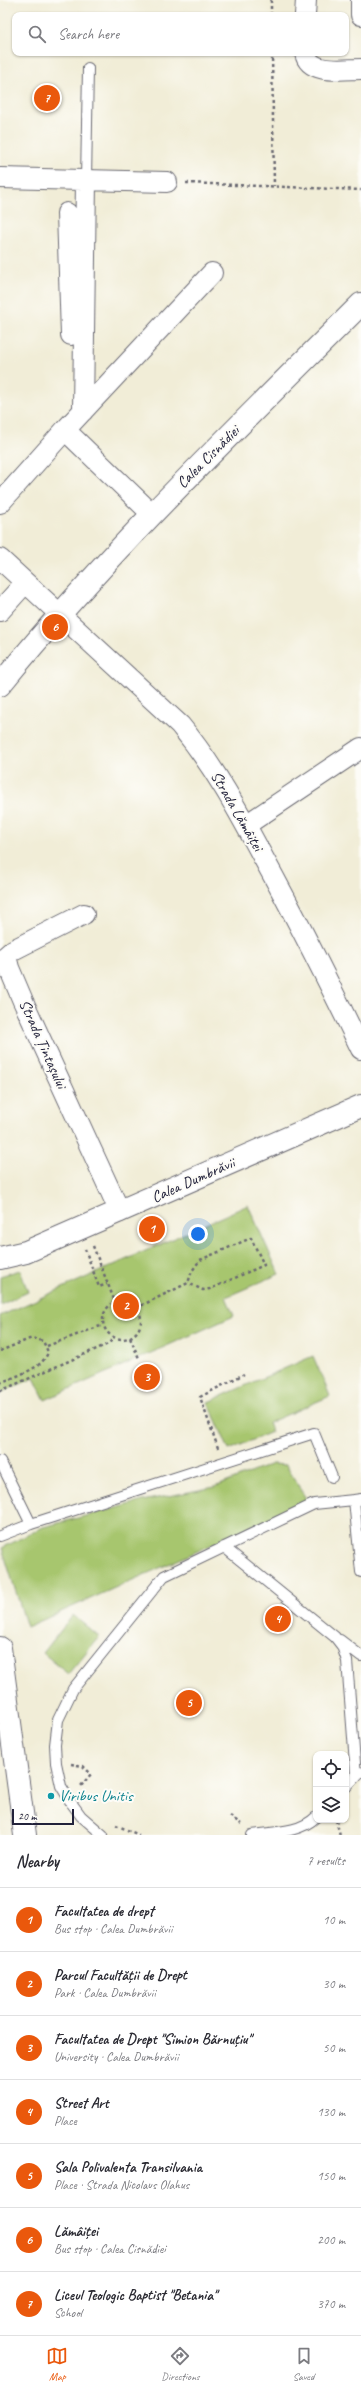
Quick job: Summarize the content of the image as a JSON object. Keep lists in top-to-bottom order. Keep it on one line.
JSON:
{"streets":{"main road":["Calea Cisnădiei","Calea Dumbrăvii"],"street":["Strada Lămâiței","Strada Țintașului"]},"crossings":[["Calea Cisnădiei","Strada Lămâiței"],["Strada Țintașului","Calea Dumbrăvii"]],"places":["Viribus Unitis"],"scale_bar":"20 m","page":{"search":"Search here","pins":["7","6","1","2","3","4","5"],"scale":"20 m","heading":["Nearby","7 results"],"list":[{"mark":"1","name":"Facultatea de drept","note":"Bus stop · Calea Dumbrăvii","value":"10 m"},{"mark":"2","name":"Parcul Facultății de Drept","note":"Park · Calea Dumbrăvii","value":"30 m"},{"mark":"3","name":"Facultatea de Drept \"Simion Bărnuțiu\"","note":"University · Calea Dumbrăvii","value":"50 m"},{"mark":"4","name":"Street Art","note":"Place","value":"130 m"},{"mark":"5","name":"Sala Polivalenta Transilvania","note":"Place · Strada Nicolaus Olahus","value":"150 m"},{"mark":"6","name":"Lămâiței","note":"Bus stop · Calea Cisnădiei","value":"200 m"},{"mark":"7","name":"Liceul Teologic Baptist \"Betania\"","note":"School","value":"370 m"}],"nav":["Map","Directions","Saved"]}}
